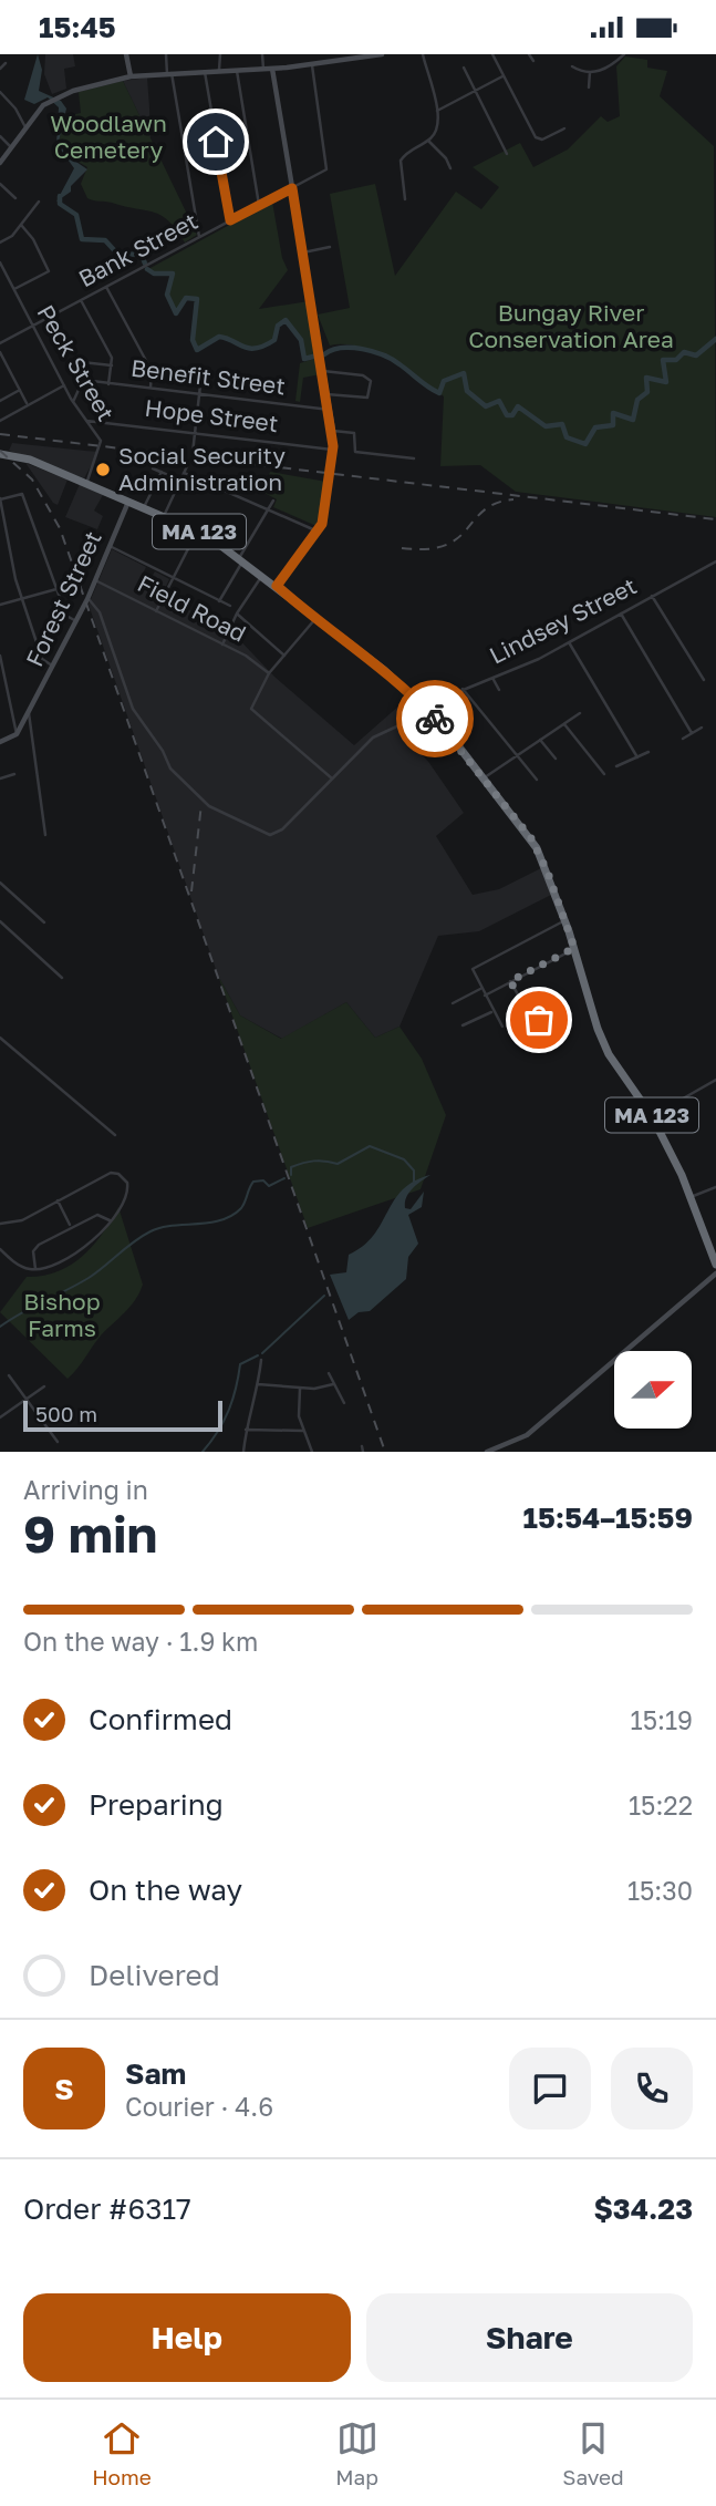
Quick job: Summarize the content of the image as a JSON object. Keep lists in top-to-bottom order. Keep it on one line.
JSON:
{"streets":{"highway":["MA 123"],"main road":["Forest Street"],"street":["Bank Street","Peck Street","Benefit Street","Hope Street","Field Road","Lindsey Street"]},"crossings":[["Bank Street","Peck Street"],["Peck Street","Benefit Street"],["Peck Street","Hope Street"],["Peck Street","MA 123"],["MA 123","Forest Street"],["MA 123","Lindsey Street"],["Forest Street","Field Road"],["Forest Street","Lindsey Street"]],"parks":["Woodlawn Cemetery","Bungay River Conservation Area","Bishop Farms"],"places":["Social Security Administration"],"scale_bar":"500 m","north":"right","page":{"status":"15:45","scale":"500 m","heading":["9 min","Arriving in","15:54–15:59"],"panel":["Sam","Courier · 4.6","Order #6317","$34.23"],"bar":"On the way · 1.9 km","list":[["Confirmed","15:19"],["Preparing","15:22"],["On the way","15:30"],"Delivered"],"round":"S","buttons":["Help","Share"],"tabs":["Home","Map","Saved"]}}
